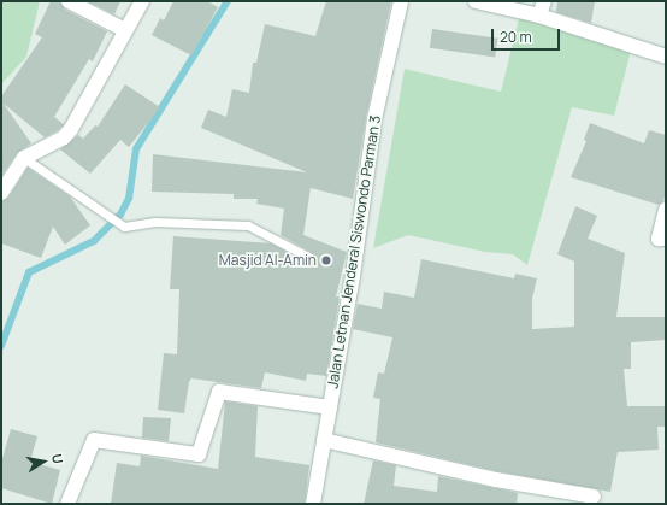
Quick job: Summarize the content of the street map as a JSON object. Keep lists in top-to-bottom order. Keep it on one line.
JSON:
{"streets":{"street":["Jalan Letnan Jenderal Siswondo Parman 3"]},"places":["Masjid Al-Amin"],"scale_bar":"20 m","north":"right"}
